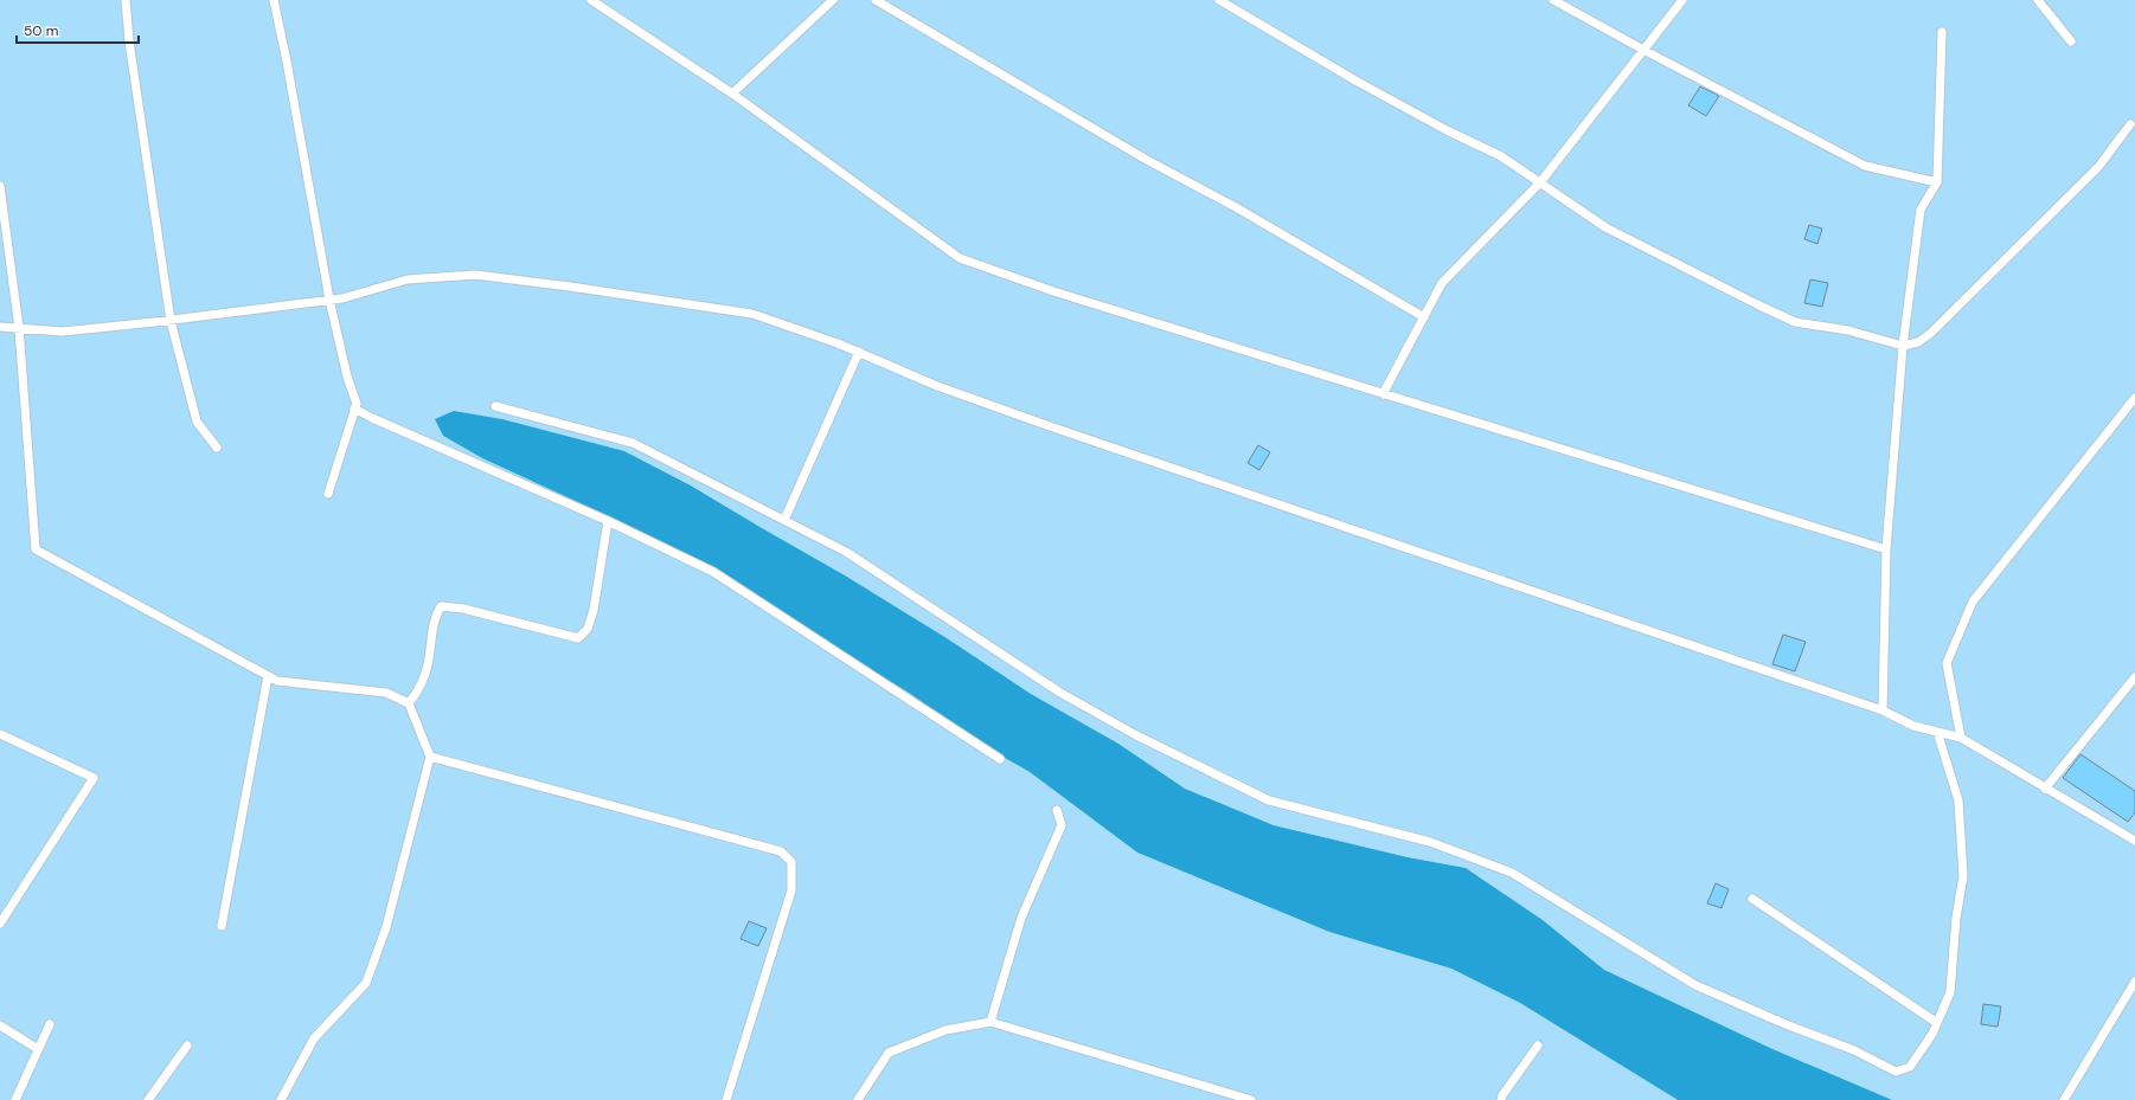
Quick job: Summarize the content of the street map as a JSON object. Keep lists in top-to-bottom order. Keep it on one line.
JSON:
{"scale_bar":"50 m"}
